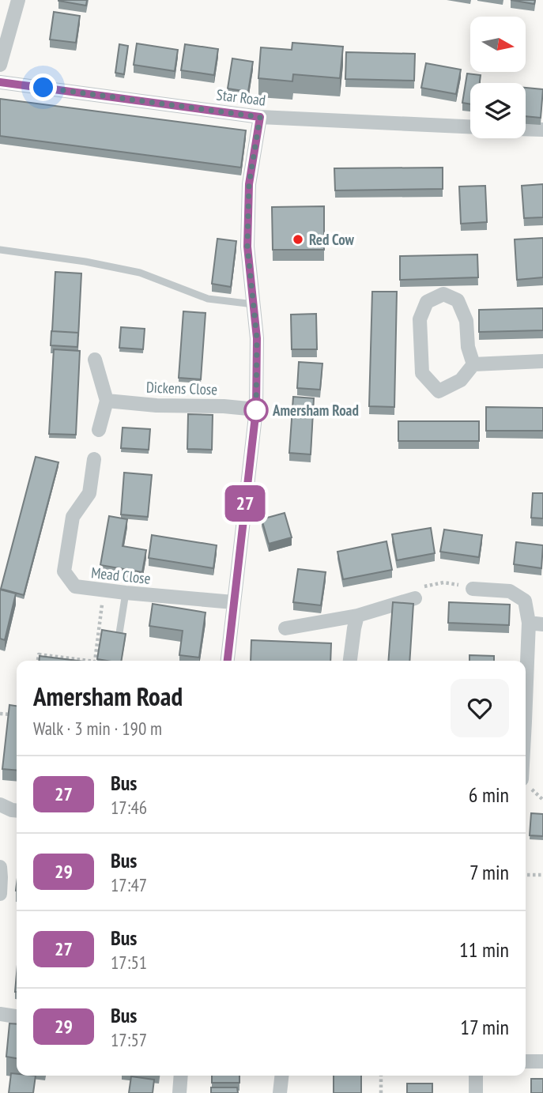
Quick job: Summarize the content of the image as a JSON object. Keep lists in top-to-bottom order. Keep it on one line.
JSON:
{"streets":{"street":["Star Road","Dickens Close","Mead Close"]},"places":["Red Cow","Amersham Road"],"lines":["bus line 27"],"north":"right","page":{"on_map":"27","heading":["Amersham Road","Walk · 3 min · 190 m"],"list":[{"mark":"27","name":"Bus","note":"17:46","value":"6 min"},{"mark":"29","name":"Bus","note":"17:47","value":"7 min"},{"mark":"27","name":"Bus","note":"17:51","value":"11 min"},{"mark":"29","name":"Bus","note":"17:57","value":"17 min"}]}}
